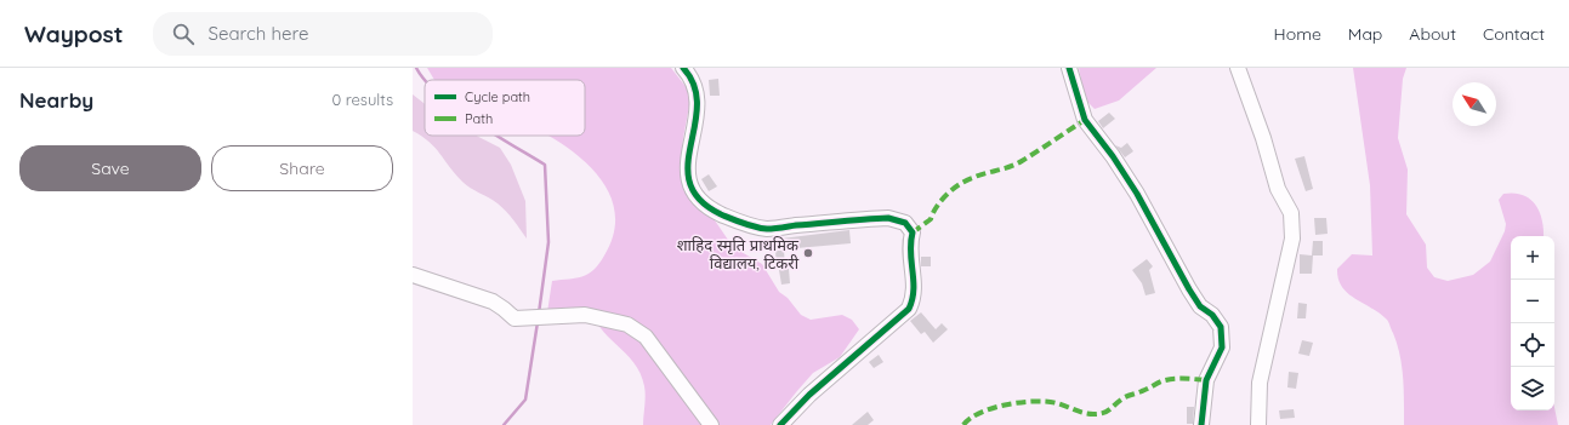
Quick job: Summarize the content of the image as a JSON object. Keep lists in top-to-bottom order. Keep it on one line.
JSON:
{"places":["शाहिद स्मृति प्राथमिक विद्यालय, टिकरी"],"legend":["Cycle path","Path"],"north":"top left","page":{"header":"Waypost","search":"Search here","nav":["Home","Map","About","Contact"],"heading":["Nearby","0 results"],"buttons":["Save","Share"],"map_buttons":["+","−"]}}
